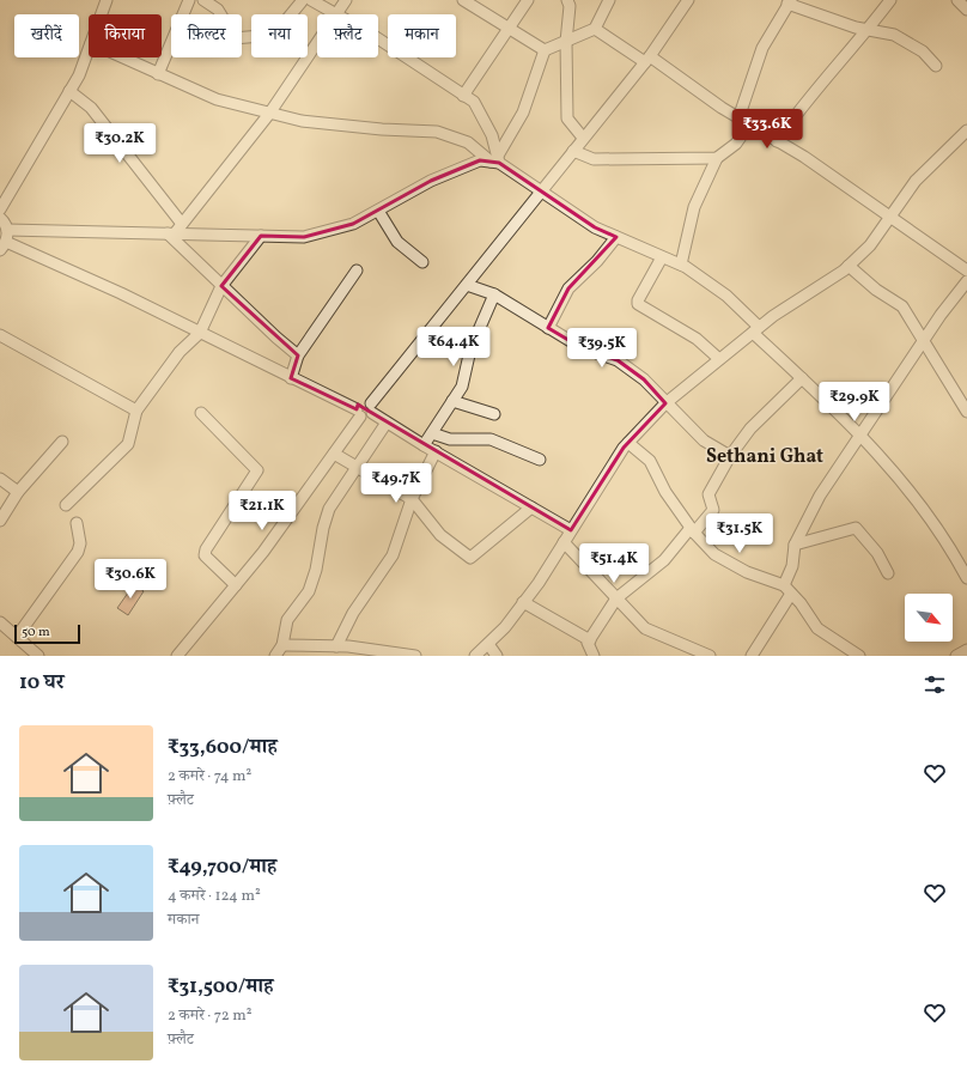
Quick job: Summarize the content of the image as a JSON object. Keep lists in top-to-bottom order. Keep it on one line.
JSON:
{"districts":["Sethani Ghat"],"scale_bar":"50 m","north":"bottom right","page":{"chip":["खरीदें","किराया","फ़िल्टर","नया","फ़्लैट","मकान"],"price":["₹33.6K","₹30.2K","₹64.4K","₹39.5K","₹29.9K","₹49.7K","₹21.1K","₹31.5K","₹51.4K","₹30.6K"],"scale":"50 m","heading":"10 घर","list":[{"name":"₹33,600/माह","note":"2 कमरे · 74 m² · फ़्लैट"},{"name":"₹49,700/माह","note":"4 कमरे · 124 m² · मकान"},{"name":"₹31,500/माह","note":"2 कमरे · 72 m² · फ़्लैट"}]}}
